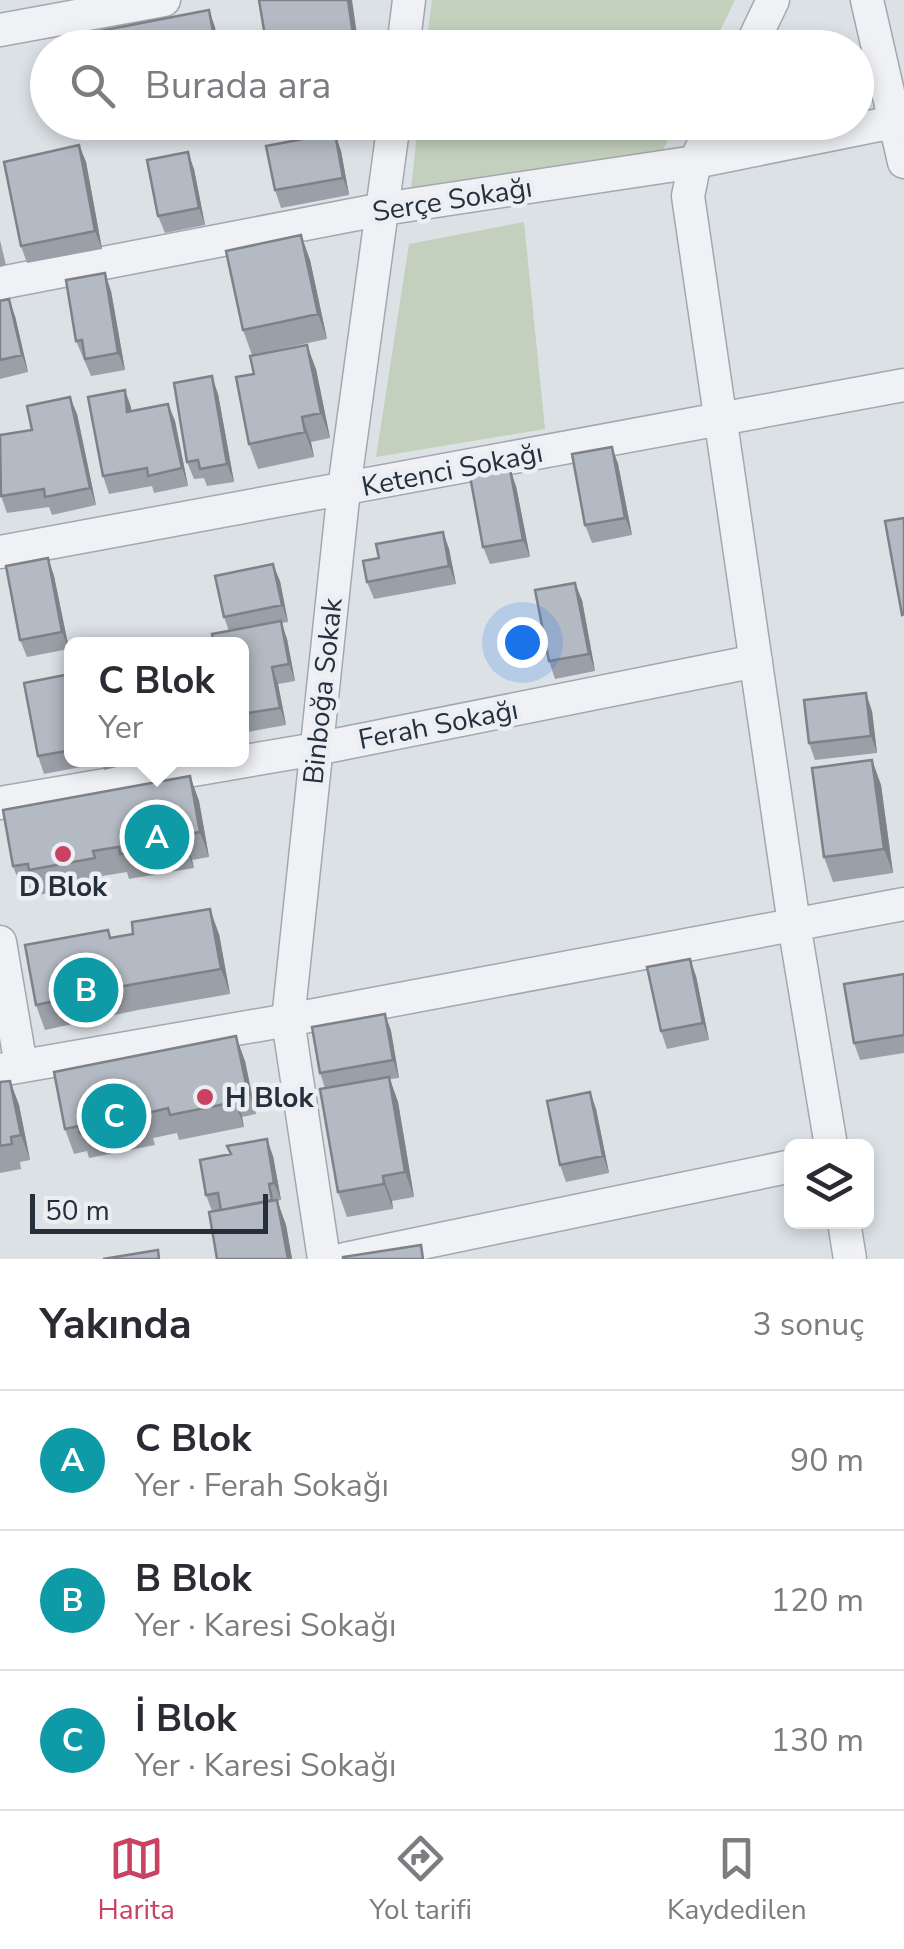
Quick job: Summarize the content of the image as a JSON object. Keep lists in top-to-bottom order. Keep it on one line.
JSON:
{"streets":{"street":["Serçe Sokağı","Ketenci Sokağı","Binboğa Sokak","Ferah Sokağı"]},"crossings":[["Serçe Sokağı","Binboğa Sokak"],["Ketenci Sokağı","Binboğa Sokak"],["Binboğa Sokak","Ferah Sokağı"]],"places":["D Blok","H Blok"],"scale_bar":"50 m","page":{"search":"Burada ara","popup":["C Blok","Yer"],"pins":["A","B","C"],"scale":"50 m","heading":["Yakında","3 sonuç"],"list":[{"mark":"A","name":"C Blok","note":"Yer · Ferah Sokağı","value":"90 m"},{"mark":"B","name":"B Blok","note":"Yer · Karesi Sokağı","value":"120 m"},{"mark":"C","name":"İ Blok","note":"Yer · Karesi Sokağı","value":"130 m"}],"nav":["Harita","Yol tarifi","Kaydedilen"]}}
